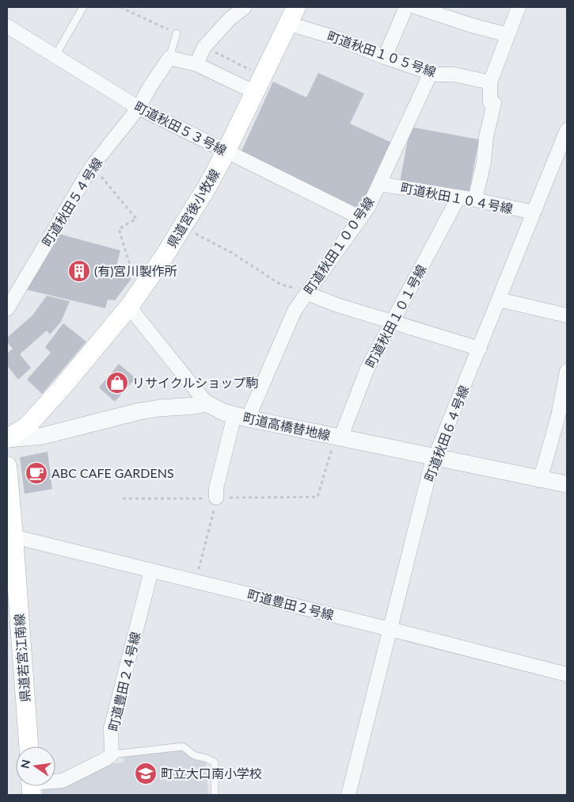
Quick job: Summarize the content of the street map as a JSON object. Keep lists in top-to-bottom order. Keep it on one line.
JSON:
{"streets":{"main road":["県道宮後小牧線","県道若宮江南線"],"street":["町道秋田１０５号線","町道秋田５３号線","町道秋田１０４号線","町道秋田５４号線","町道秋田１００号線","町道秋田１０１号線","町道高橋替地線","町道秋田６４号線","町道豊田２号線","町道豊田２４号線"]},"crossings":[["町道秋田１０５号線","県道宮後小牧線"],["町道秋田１０５号線","町道秋田１００号線"],["町道秋田５３号線","町道秋田５４号線"],["町道秋田５３号線","県道宮後小牧線"],["町道秋田５３号線","町道秋田１００号線"],["町道秋田１０４号線","町道秋田１００号線"],["町道秋田１０４号線","町道秋田１０１号線"],["町道秋田１０４号線","町道秋田６４号線"],["町道秋田１００号線","町道高橋替地線"],["町道秋田１０１号線","町道高橋替地線"],["町道高橋替地線","町道秋田６４号線"],["町道秋田６４号線","町道豊田２号線"],["町道豊田２号線","県道若宮江南線"],["町道豊田２号線","町道豊田２４号線"]],"places":{"building":["(有)宮川製作所"],"shop":["リサイクルショップ駒"],"cafe":["ABC CAFE GARDENS"],"school or university":["町立大口南小学校"]},"north":"left"}
